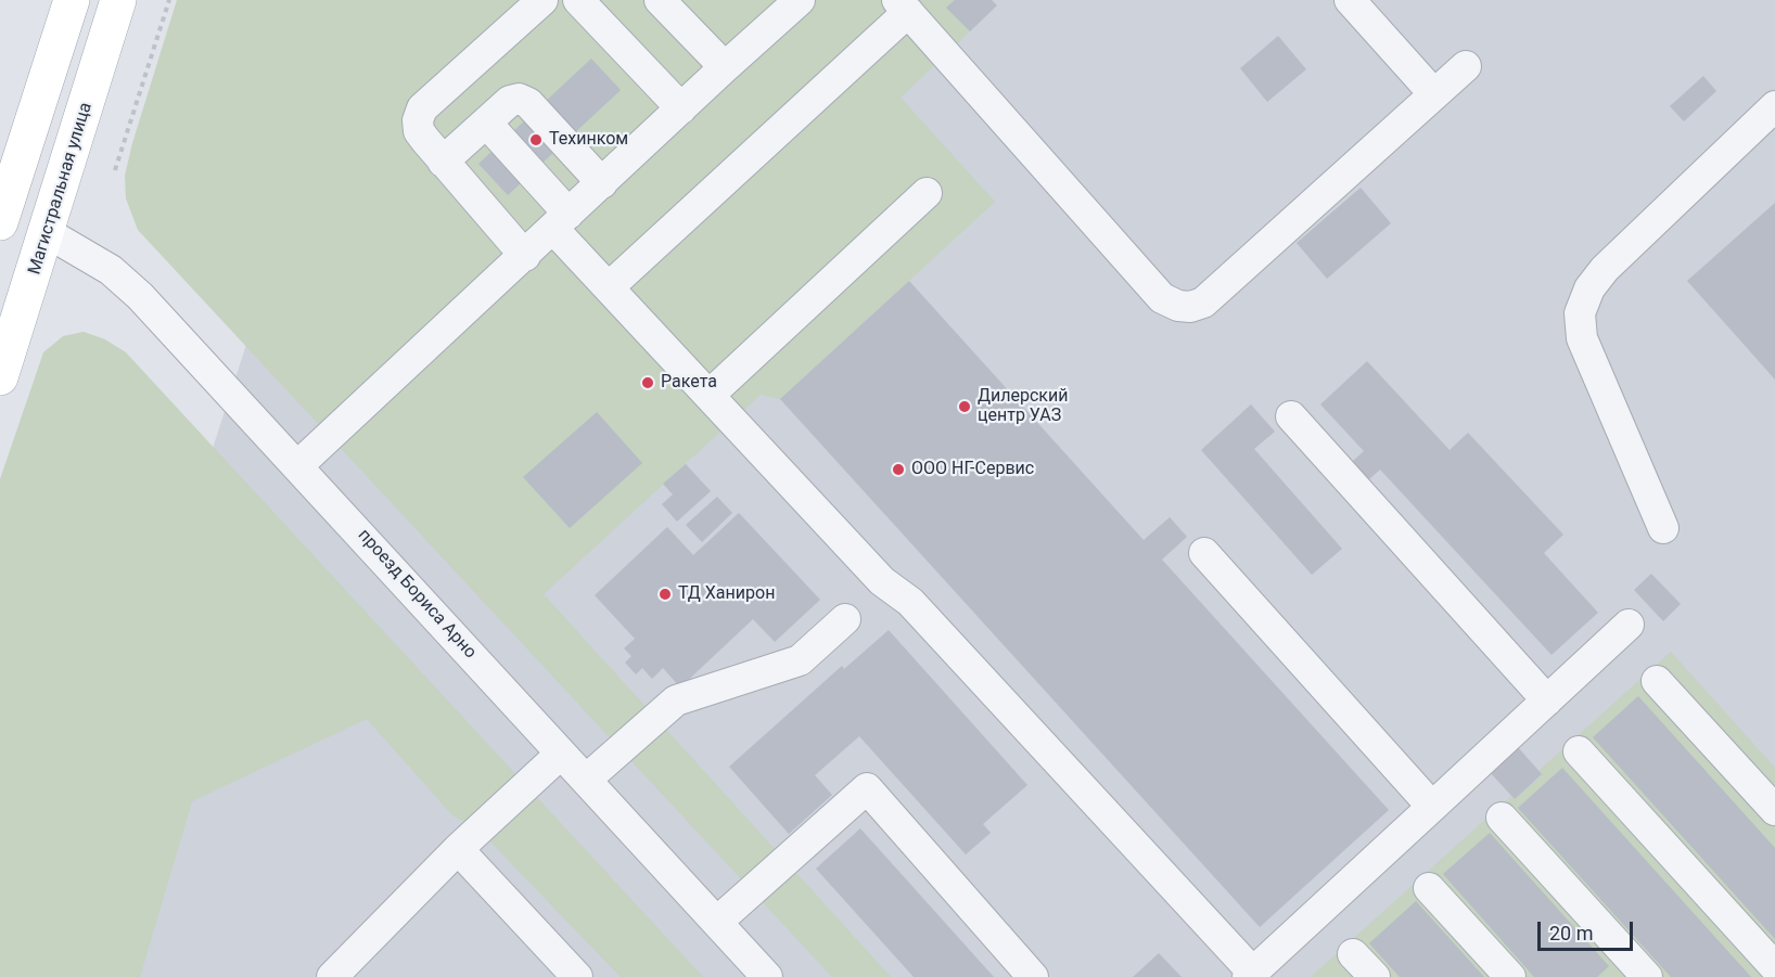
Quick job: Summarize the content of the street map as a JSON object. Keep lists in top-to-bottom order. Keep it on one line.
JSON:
{"streets":{"main road":["Магистральная улица"],"street":["проезд Бориса Арно"]},"crossings":[["Магистральная улица","проезд Бориса Арно"]],"places":["Техинком","Ракета","Дилерский центр УАЗ","ООО НГ-Сервис","ТД Ханирон"],"scale_bar":"20 m"}
